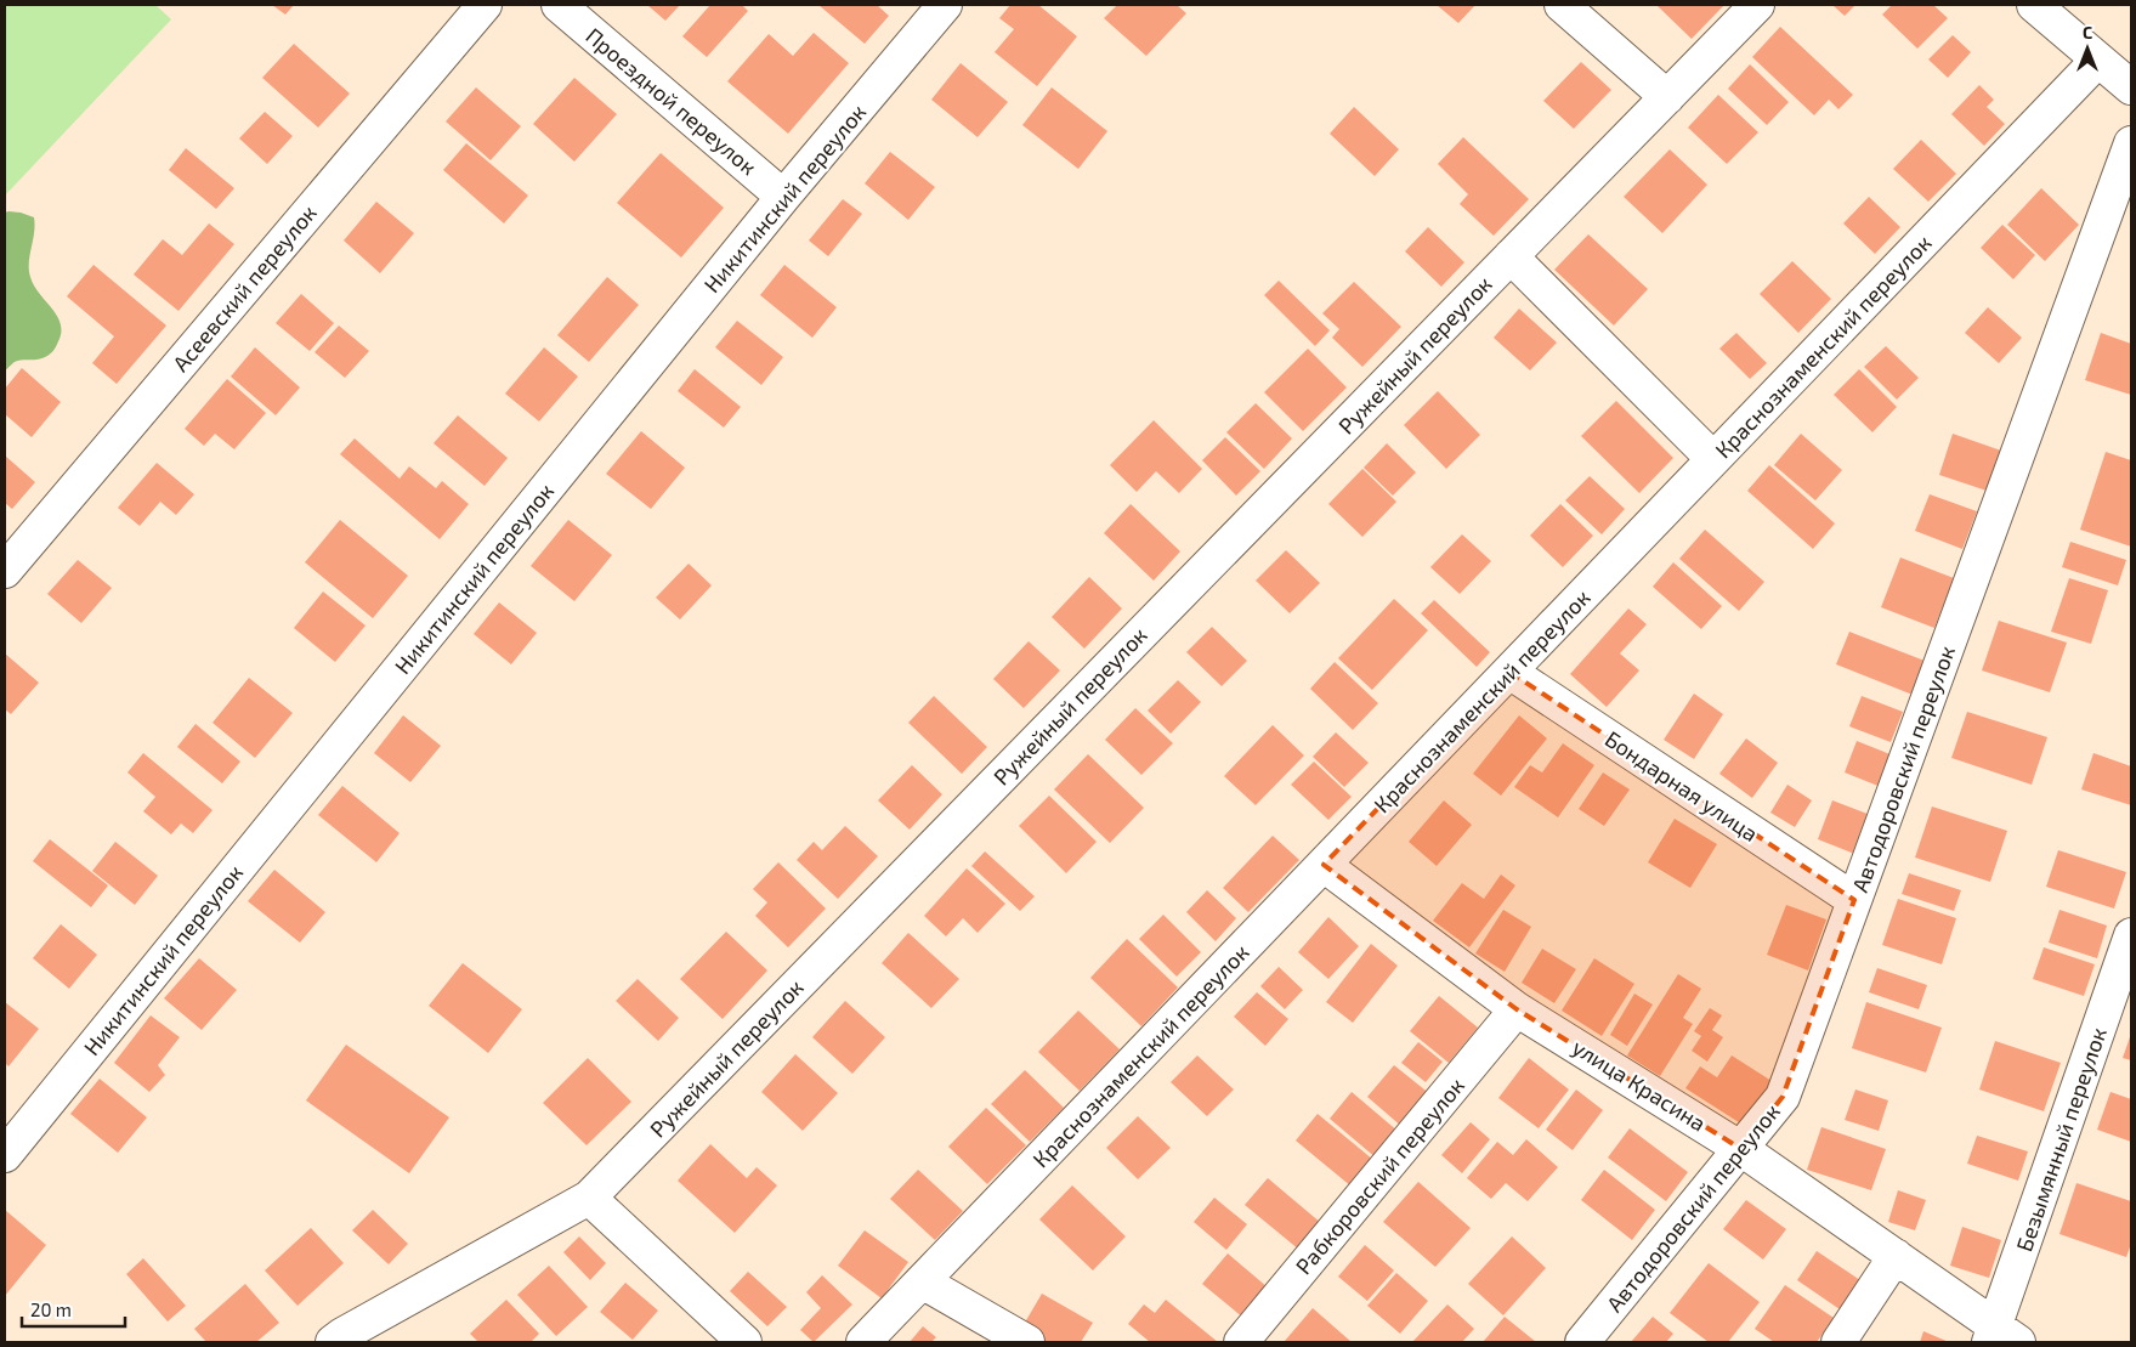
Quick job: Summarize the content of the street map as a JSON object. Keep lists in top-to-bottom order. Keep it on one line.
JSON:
{"streets":{"street":["Проездной переулок","Никитинский переулок","Асеевский переулок","Краснознаменский переулок","Ружейный переулок","Автодоровский переулок","Бондарная улица","улица Красина","Безымянный переулок","Рабкоровский переулок"]},"crossings":[["Проездной переулок","Никитинский переулок"],["Краснознаменский переулок","Бондарная улица"],["Краснознаменский переулок","улица Красина"],["Автодоровский переулок","Бондарная улица"],["Автодоровский переулок","улица Красина"],["улица Красина","Безымянный переулок"],["улица Красина","Рабкоровский переулок"]],"scale_bar":"20 m","north":"top"}
